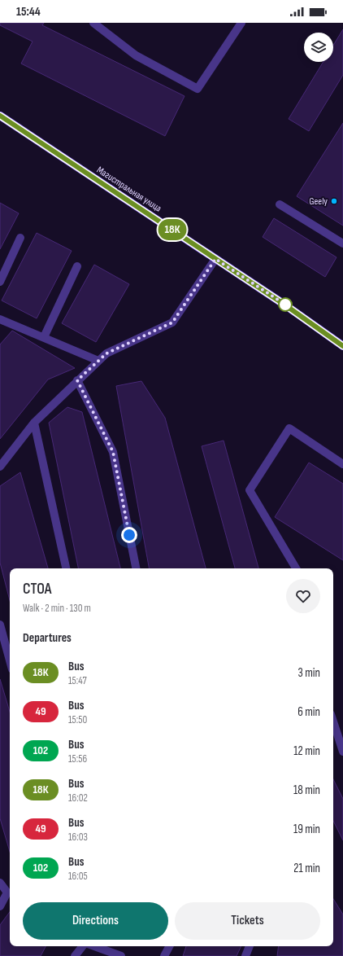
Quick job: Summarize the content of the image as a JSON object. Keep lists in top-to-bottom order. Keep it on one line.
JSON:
{"streets":{"main road":["Магистральная улица"]},"places":["Geely"],"lines":["bus line 18К"],"page":{"status":"15:44","on_map":"18К","heading":[["СТОА","Walk · 2 min · 130 m"],"Departures"],"list":[{"mark":"18К","name":"Bus","note":"15:47","value":"3 min"},{"mark":"49","name":"Bus","note":"15:50","value":"6 min"},{"mark":"102","name":"Bus","note":"15:56","value":"12 min"},{"mark":"18К","name":"Bus","note":"16:02","value":"18 min"},{"mark":"49","name":"Bus","note":"16:03","value":"19 min"},{"mark":"102","name":"Bus","note":"16:05","value":"21 min"}],"buttons":["Directions","Tickets"]}}
